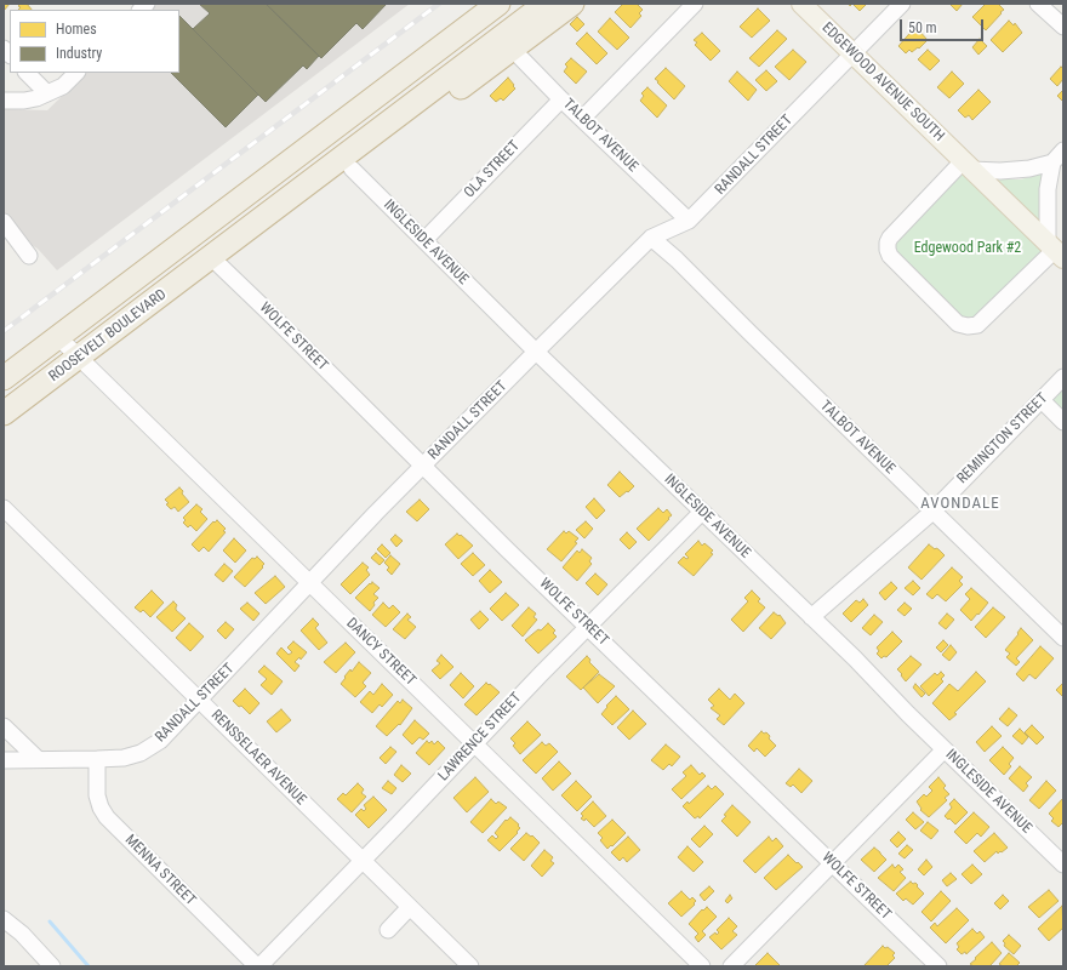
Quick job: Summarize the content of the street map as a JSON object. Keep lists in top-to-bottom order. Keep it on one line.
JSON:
{"streets":{"highway":["ROOSEVELT BOULEVARD"],"main road":["EDGEWOOD AVENUE SOUTH"],"street":["TALBOT AVENUE","RANDALL STREET","OLA STREET","INGLESIDE AVENUE","WOLFE STREET","REMINGTON STREET","DANCY STREET","LAWRENCE STREET","RENSSELAER AVENUE","MENNA STREET"]},"crossings":[["EDGEWOOD AVENUE SOUTH","RANDALL STREET"],["TALBOT AVENUE","RANDALL STREET"],["TALBOT AVENUE","OLA STREET"],["TALBOT AVENUE","REMINGTON STREET"],["RANDALL STREET","INGLESIDE AVENUE"],["RANDALL STREET","WOLFE STREET"],["RANDALL STREET","DANCY STREET"],["RANDALL STREET","RENSSELAER AVENUE"],["RANDALL STREET","MENNA STREET"],["OLA STREET","INGLESIDE AVENUE"],["INGLESIDE AVENUE","REMINGTON STREET"],["INGLESIDE AVENUE","LAWRENCE STREET"],["ROOSEVELT BOULEVARD","WOLFE STREET"],["ROOSEVELT BOULEVARD","DANCY STREET"],["WOLFE STREET","LAWRENCE STREET"],["DANCY STREET","LAWRENCE STREET"],["LAWRENCE STREET","RENSSELAER AVENUE"],["LAWRENCE STREET","MENNA STREET"]],"districts":["AVONDALE"],"parks":["Edgewood Park #2"],"legend":["Homes","Industry"],"scale_bar":"50 m"}
